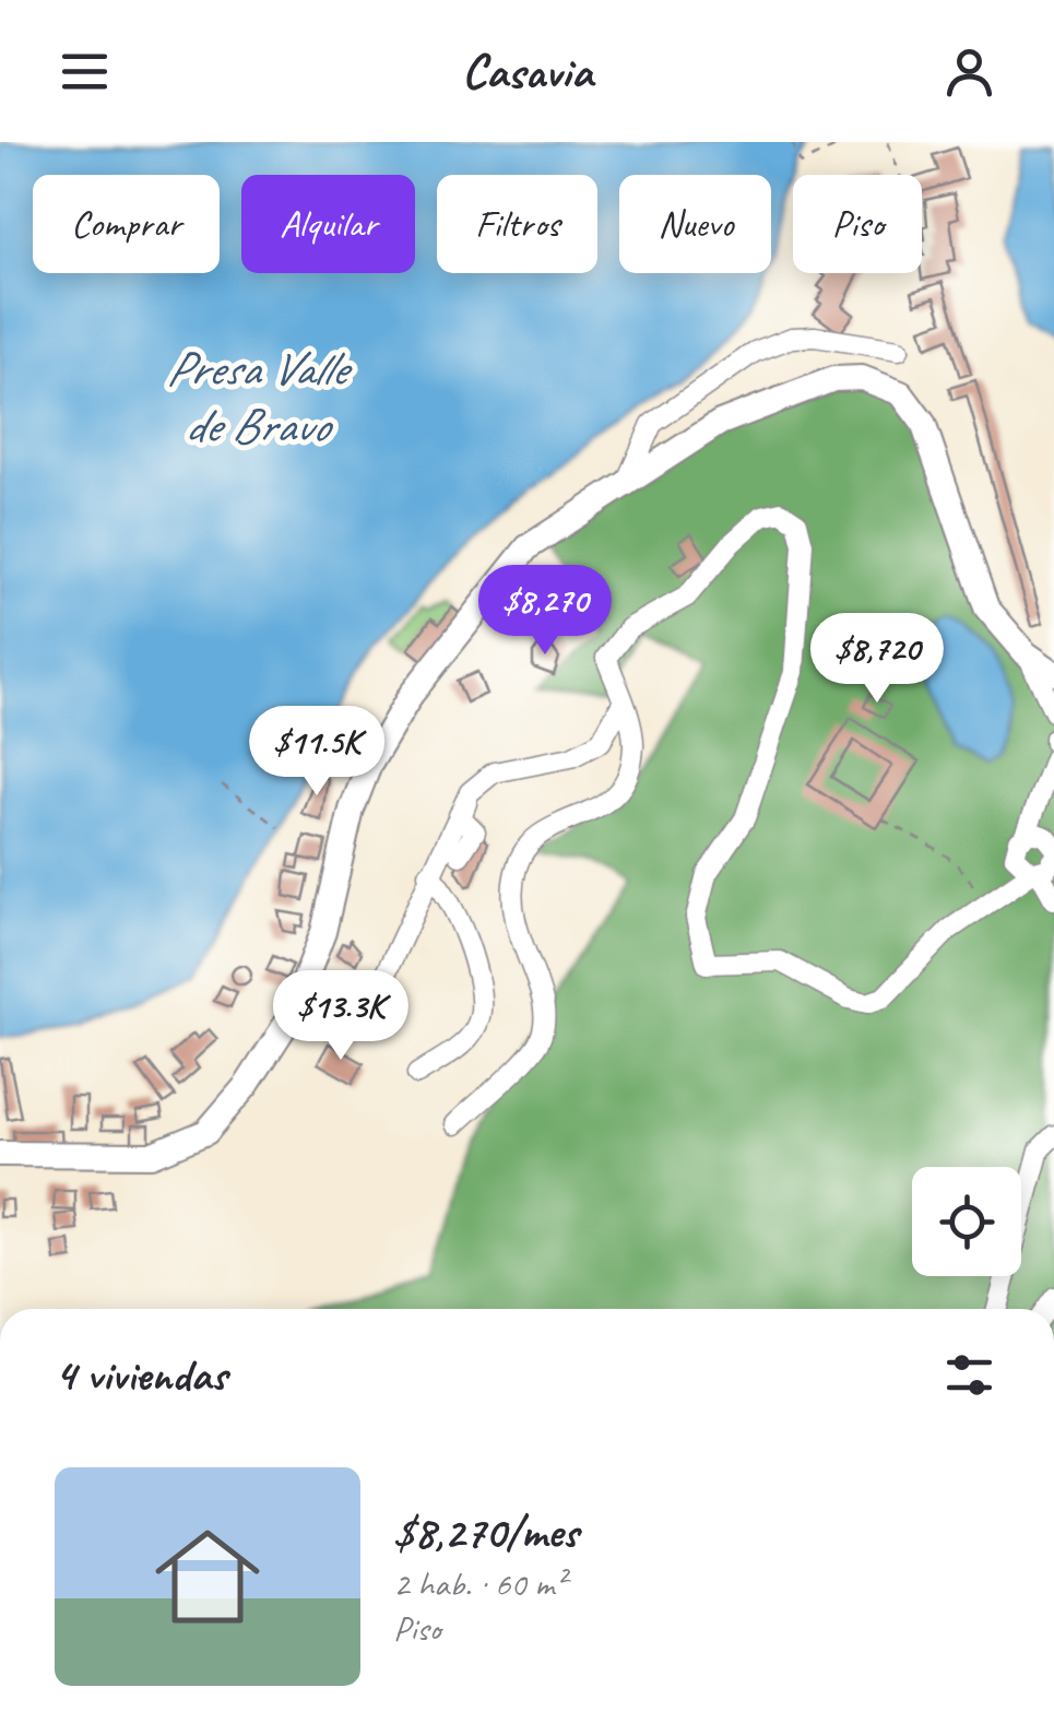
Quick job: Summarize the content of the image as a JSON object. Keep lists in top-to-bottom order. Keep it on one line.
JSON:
{"water":["Presa Valle de Bravo"],"page":{"header":"Casavia","chip":["Comprar","Alquilar","Filtros","Nuevo","Piso"],"price":["$8,270","$8,720","$11.5K","$13.3K"],"heading":"4 viviendas","list":[{"name":"$8,270/mes","note":"2 hab. · 60 m² · Piso"}]}}
